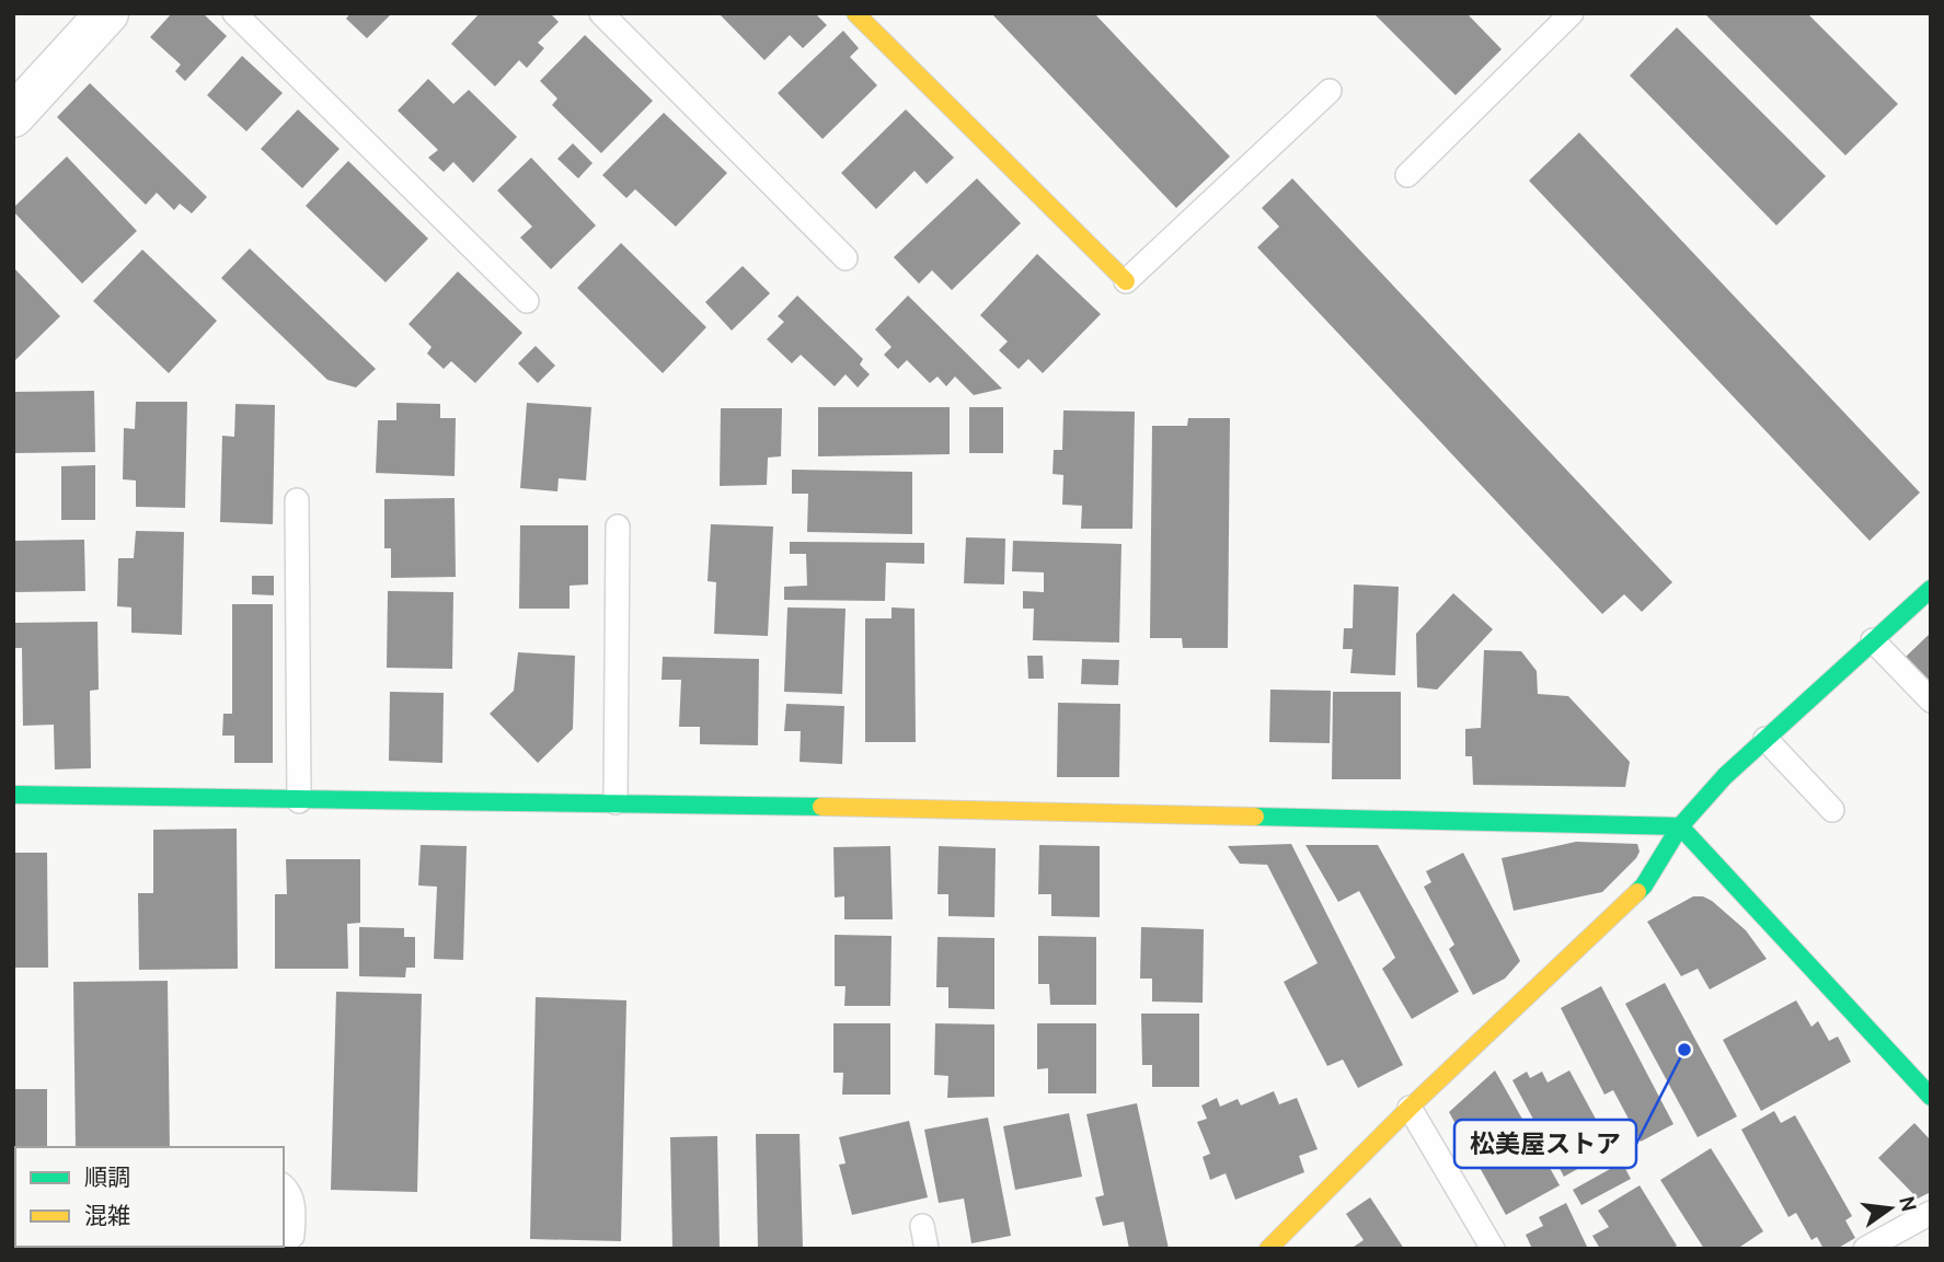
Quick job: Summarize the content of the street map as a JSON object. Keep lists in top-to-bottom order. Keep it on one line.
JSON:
{"places":["松美屋ストア"],"legend":["順調","混雑"],"north":"right"}
